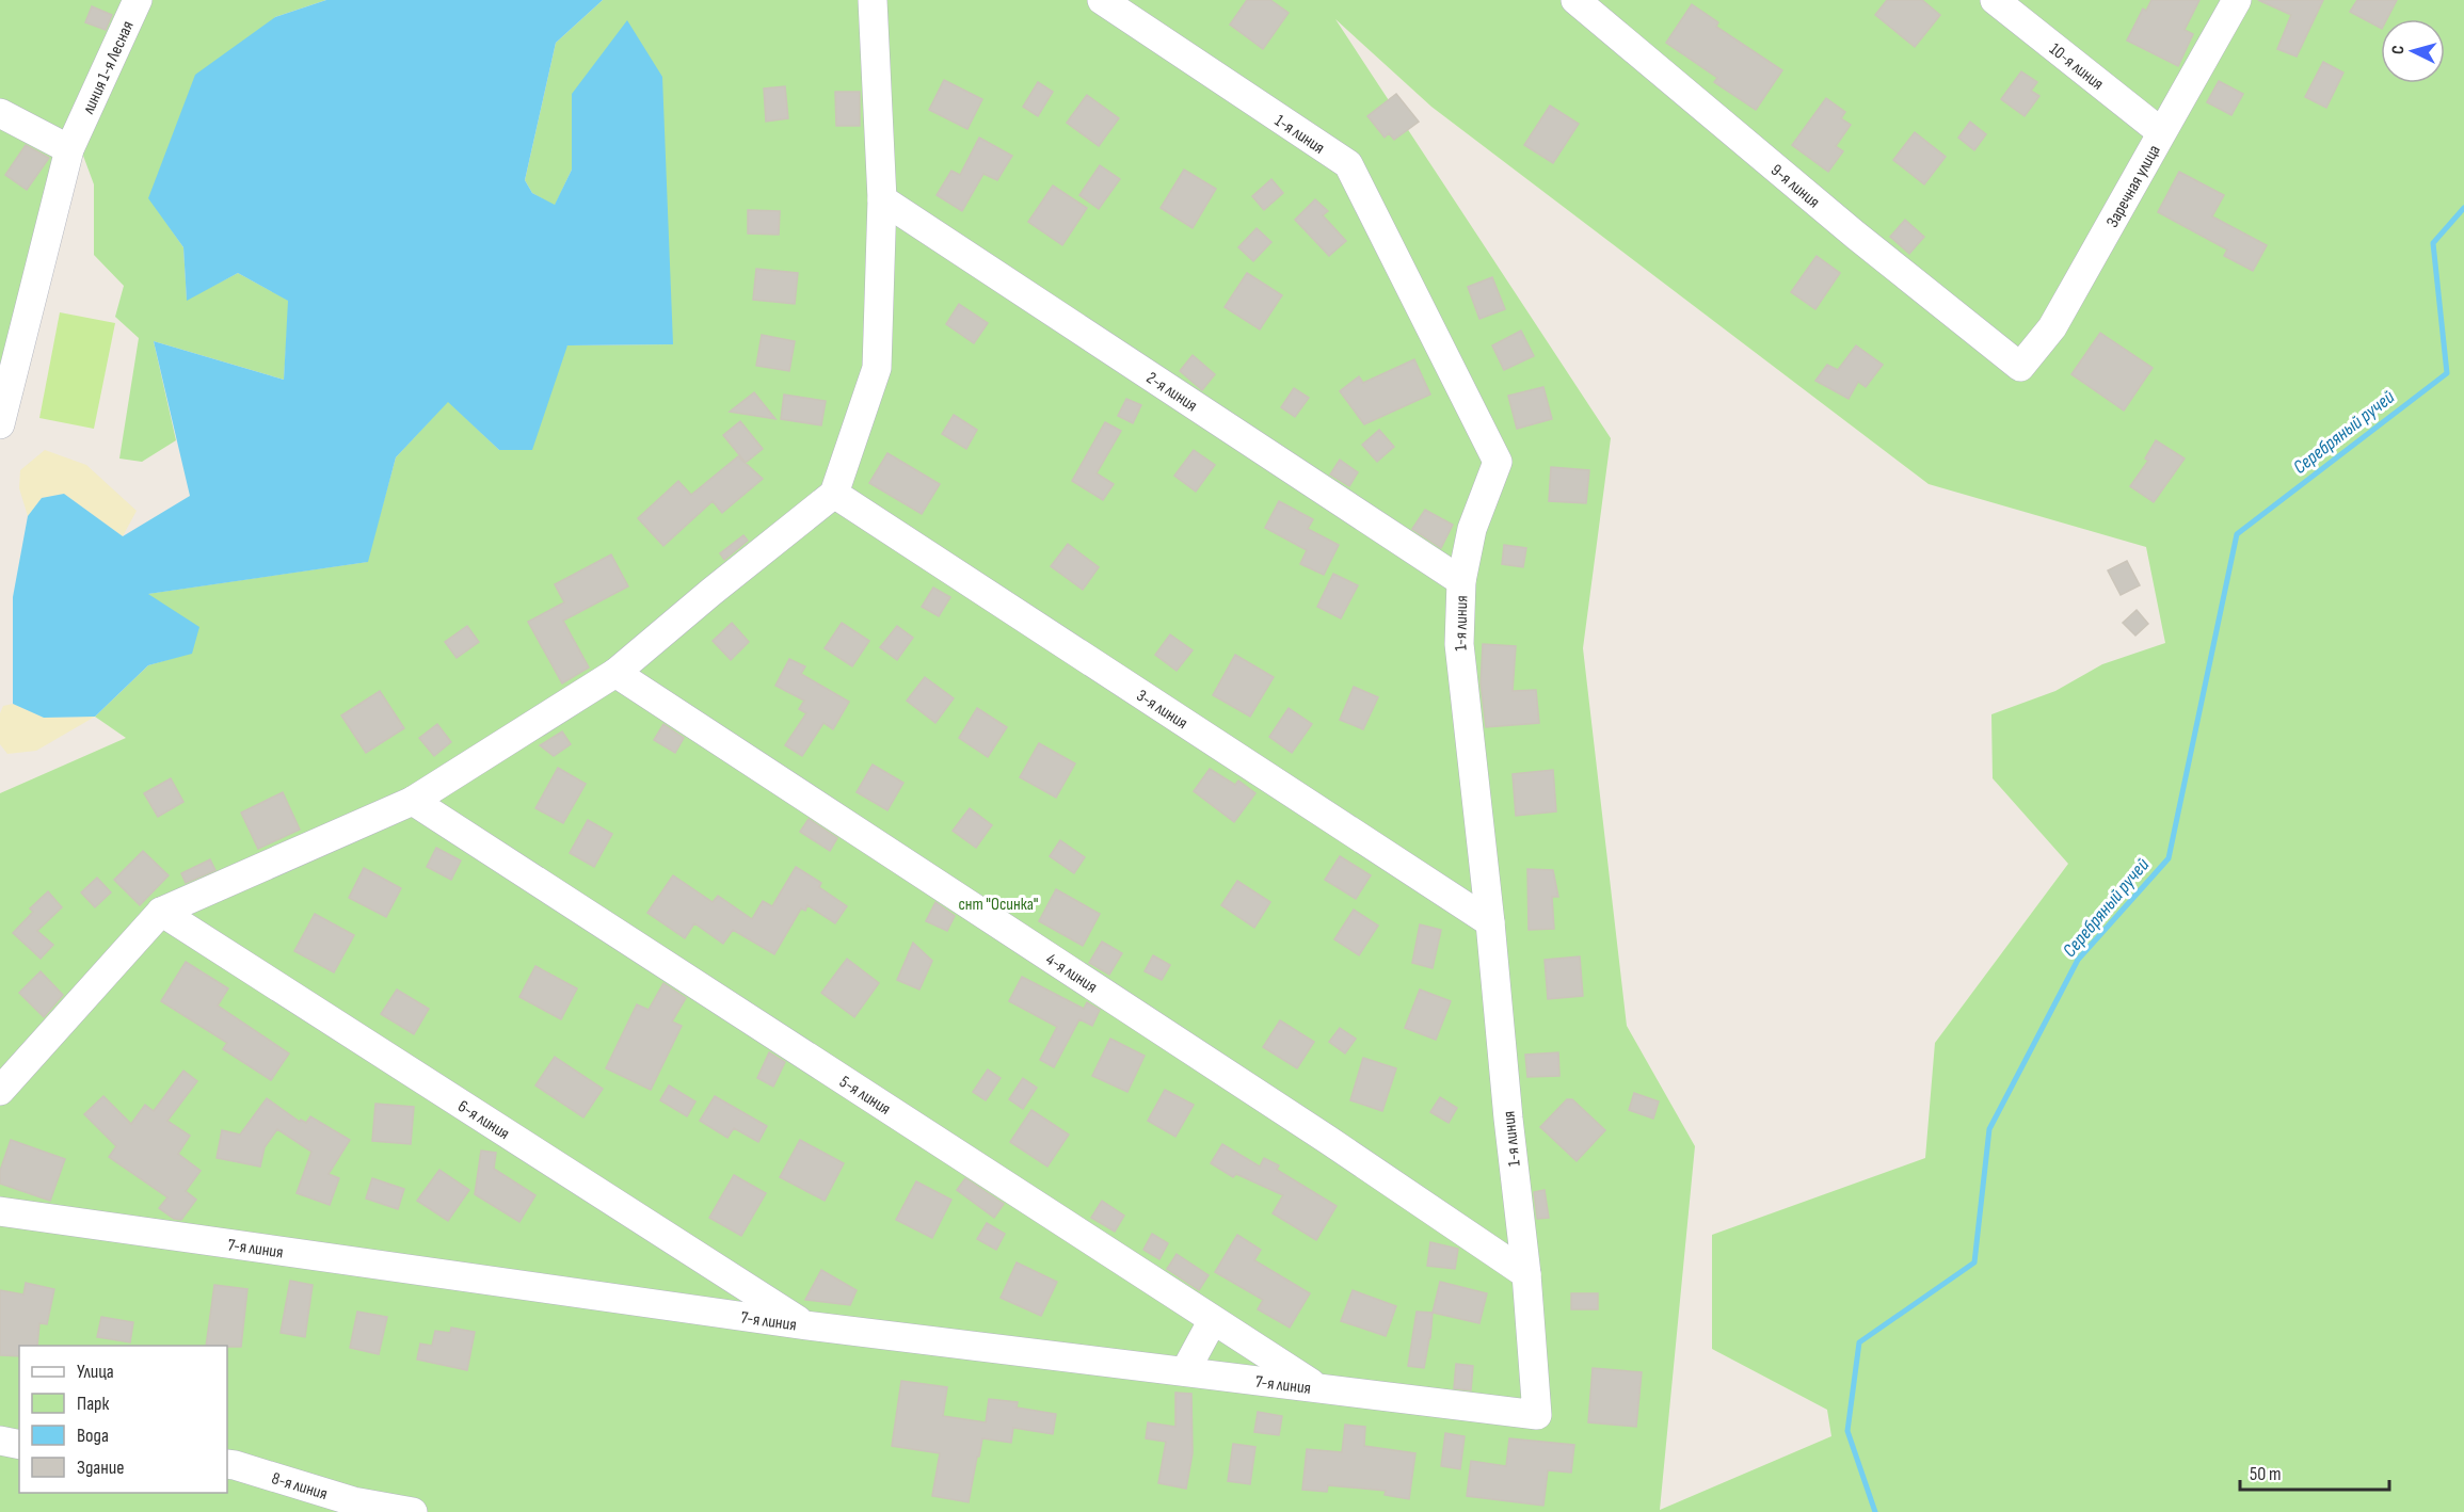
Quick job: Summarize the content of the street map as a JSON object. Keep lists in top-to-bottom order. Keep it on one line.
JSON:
{"streets":{"street":["10-я линия","линия 1-я Лесная","1-я линия","9-я линия","Заречная улица","2-я линия","3-я линия","4-я линия","5-я линия","6-я линия","7-я линия","8-я линия"]},"crossings":[["10-я линия","Заречная улица"],["1-я линия","2-я линия"],["1-я линия","3-я линия"],["1-я линия","4-я линия"],["1-я линия","7-я линия"],["9-я линия","Заречная улица"],["5-я линия","7-я линия"],["6-я линия","7-я линия"]],"water":["Серебряный ручей"],"parks":["снт \"Осинка\""],"legend":["Улица","Парк","Вода","Здание"],"scale_bar":"50 m","north":"left"}
